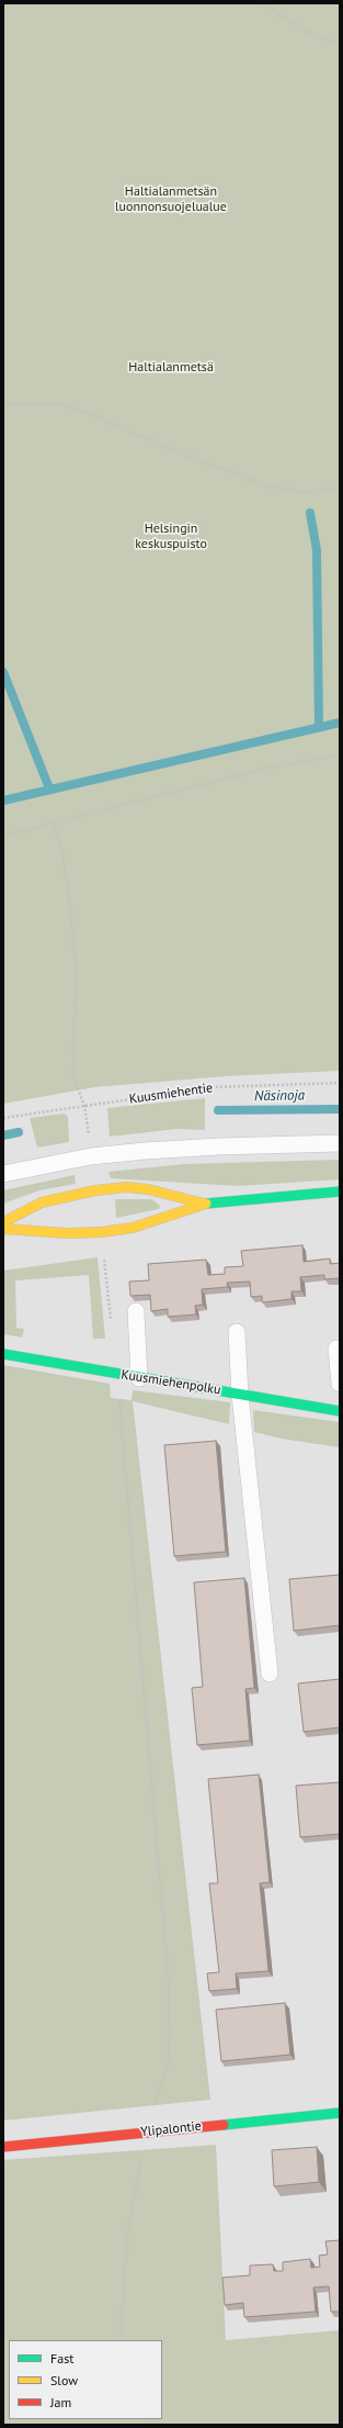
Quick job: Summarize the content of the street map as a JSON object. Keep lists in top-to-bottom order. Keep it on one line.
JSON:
{"streets":{"street":["Kuusmiehenpolku","Ylipalontie"],"path":["Kuusmiehentie"]},"water":["Näsinoja"],"parks":["Haltialanmetsän luonnonsuojelualue","Haltialanmetsä","Helsingin keskuspuisto"],"legend":["Fast","Slow","Jam"]}
